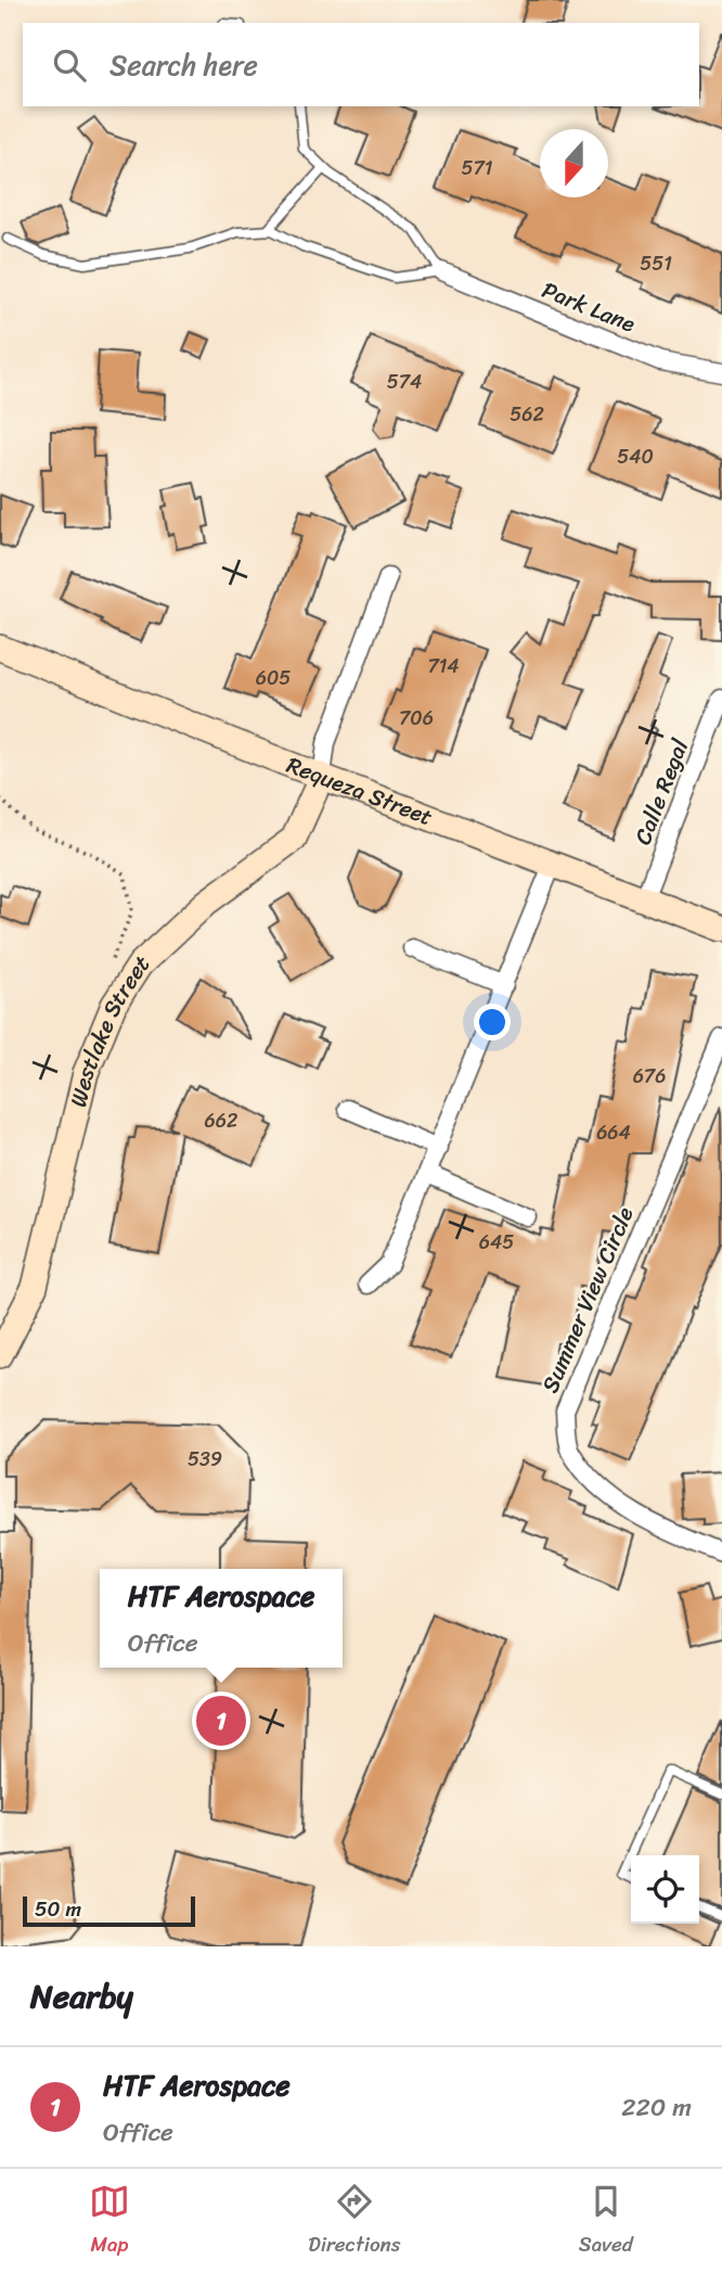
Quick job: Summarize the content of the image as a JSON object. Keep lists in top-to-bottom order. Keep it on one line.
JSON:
{"streets":{"street":["Park Lane","Requeza Street","Calle Regal","Westlake Street","Summer View Circle"]},"crossings":[["Requeza Street","Calle Regal"],["Requeza Street","Westlake Street"]],"house_numbers":["571","551","574","562","540","714","605","706","676","662","664","645","539"],"scale_bar":"50 m","north":"bottom","page":{"search":"Search here","popup":["HTF Aerospace","Office"],"pins":"1","scale":"50 m","heading":"Nearby","list":[{"mark":"1","name":"HTF Aerospace","note":"Office","value":"220 m"}],"nav":["Map","Directions","Saved"]}}
